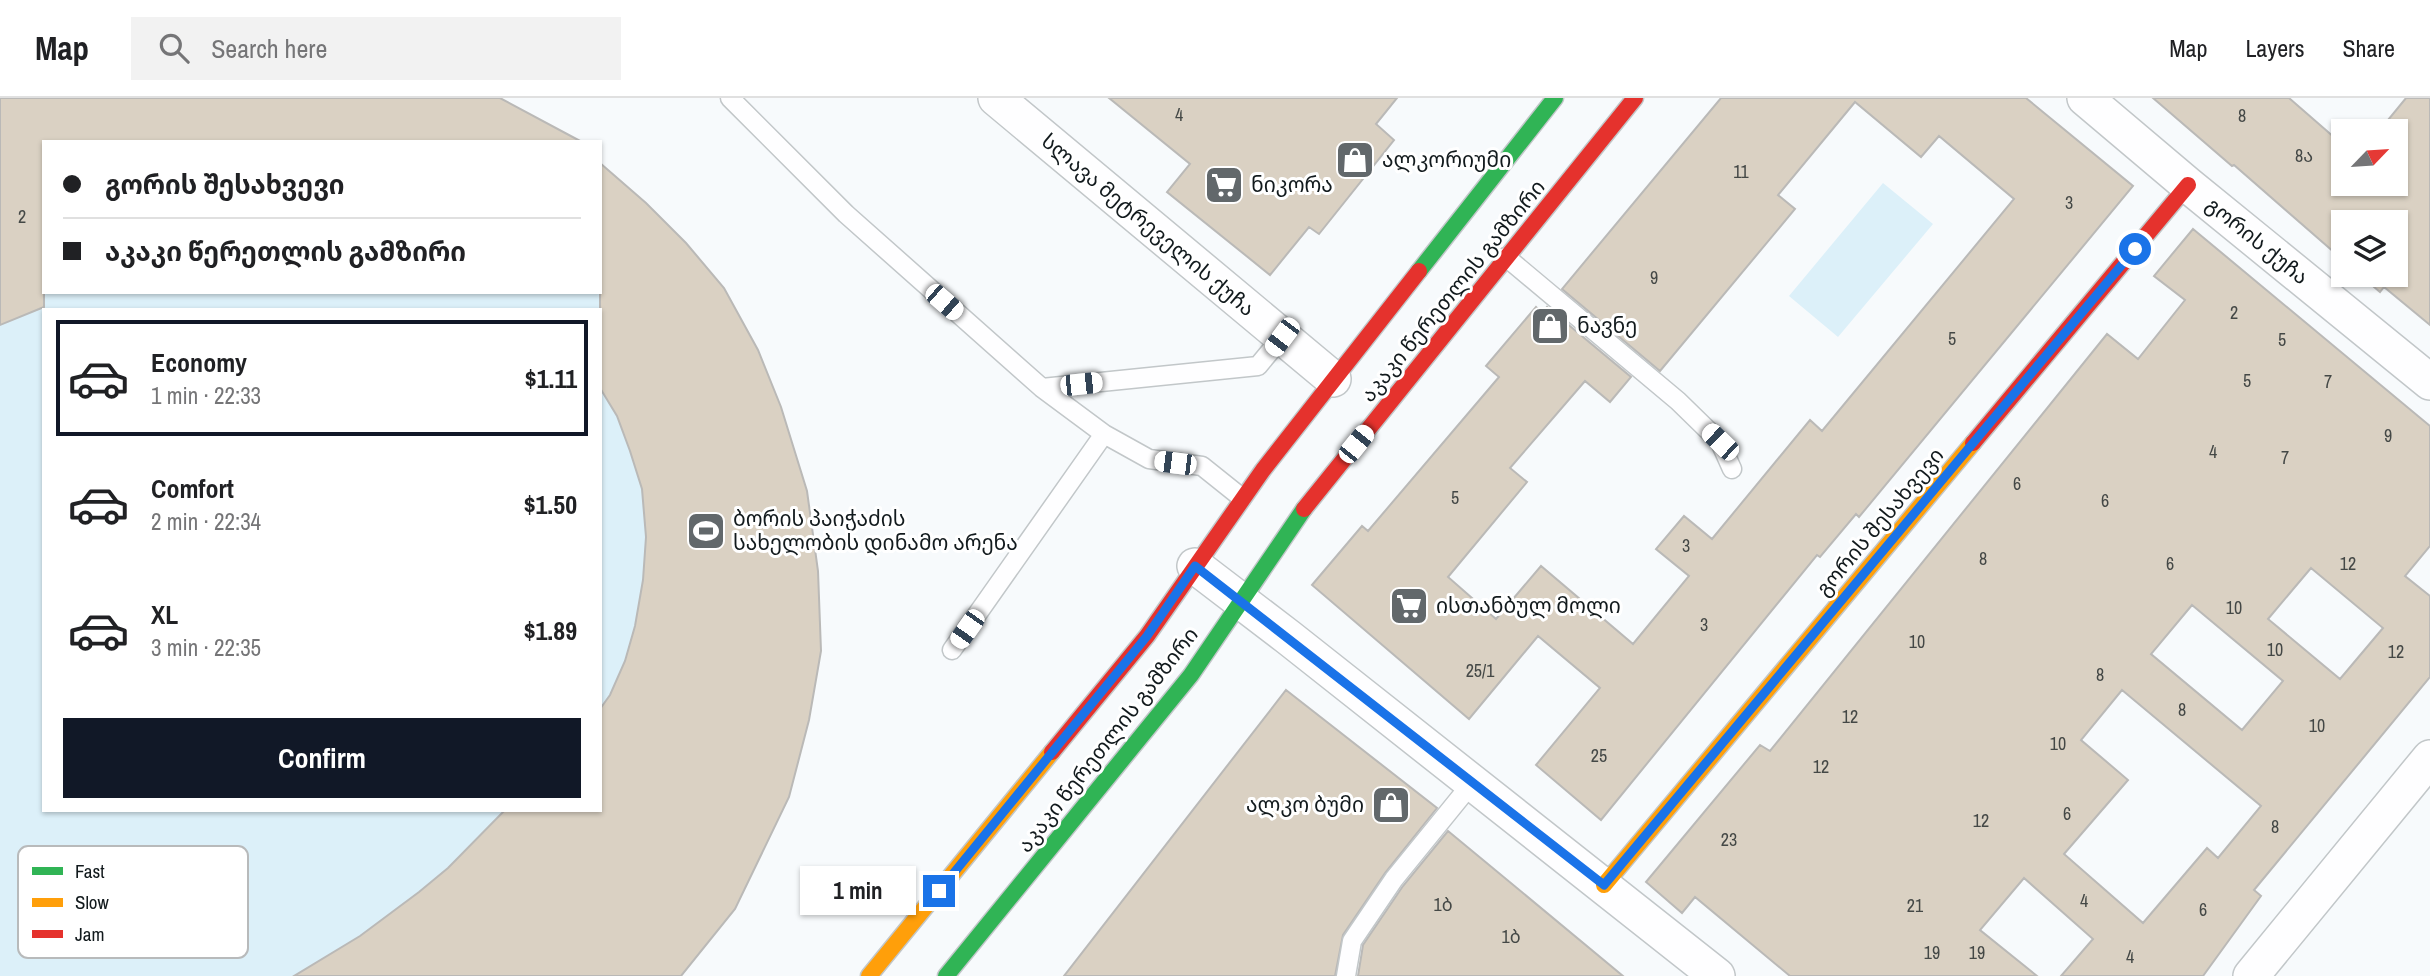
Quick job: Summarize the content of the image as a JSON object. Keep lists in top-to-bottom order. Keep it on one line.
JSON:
{"streets":{"main road":["აკაკი წერეთლის გამზირი","გორის შესახვევი"],"street":["სლავა მეტრეველის ქუჩა","გორის ქუჩა"]},"crossings":[["სლავა მეტრეველის ქუჩა","აკაკი წერეთლის გამზირი"],["გორის ქუჩა","გორის შესახვევი"]],"places":{"shop":["ალკორიუმი","ნავნე","ალკო ბუმი"],"supermarket":["ნიკორა","ისთანბულ მოლი"],"sports":["ბორის პაიჭაძის სახელობის დინამო არენა"]},"house_numbers":["4","8","8ა","11","3","2","9","2","5","5","5","7","9","4","7","6","5","6","3","8","6","12","10","3","10","10","12","25/1","8","8","12","10","10","25","12","6","12","8","23","4","1ბ","21","6","1ბ","19","19","4"],"legend":["Fast","Slow","Jam"],"north":"top right","page":{"header":"Map","search":"Search here","nav":["Map","Layers","Share"],"banner":["გორის შესახვევი","აკაკი წერეთლის გამზირი"],"list":[{"name":"Economy","note":"1 min · 22:33","value":"$1.11"},{"name":"Comfort","note":"2 min · 22:34","value":"$1.50"},{"name":"XL","note":"3 min · 22:35","value":"$1.89"}],"buttons":"Confirm","bubble":"1 min"}}
